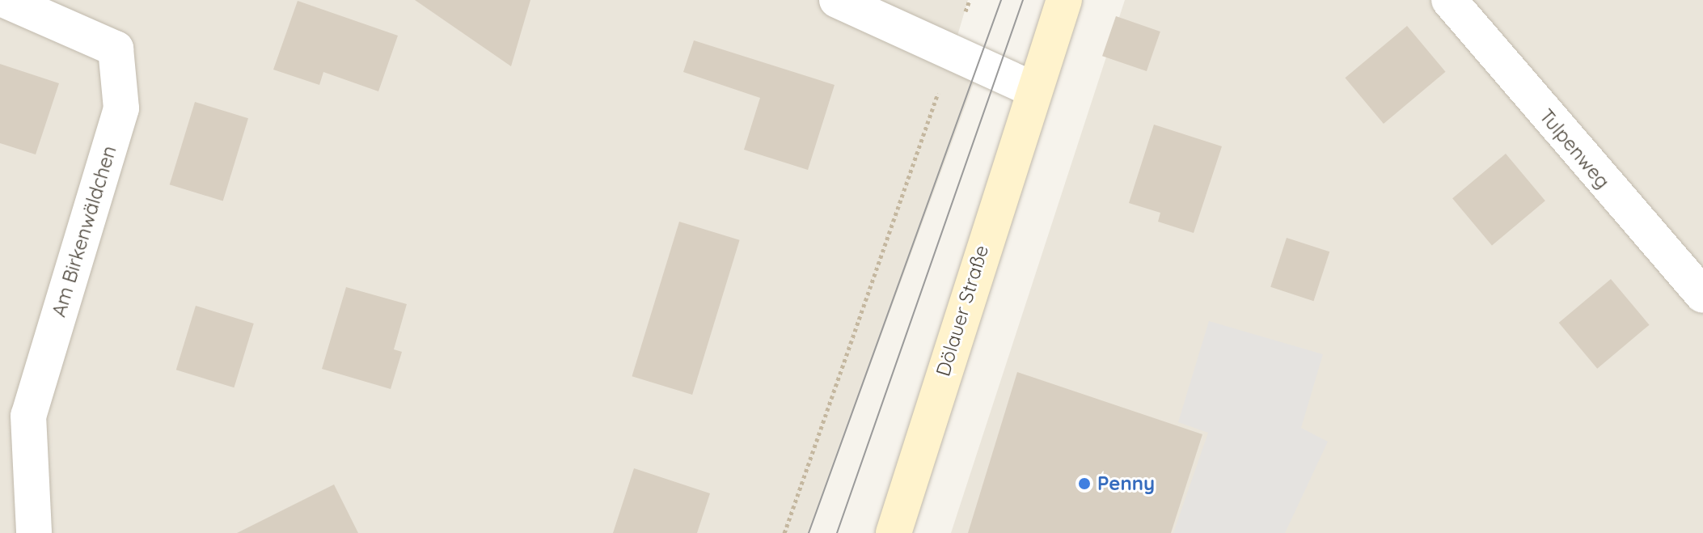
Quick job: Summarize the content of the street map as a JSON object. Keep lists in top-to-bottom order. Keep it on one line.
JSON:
{"streets":{"main road":["Dölauer Straße"],"street":["Tulpenweg","Am Birkenwäldchen"]},"places":["Penny"]}
